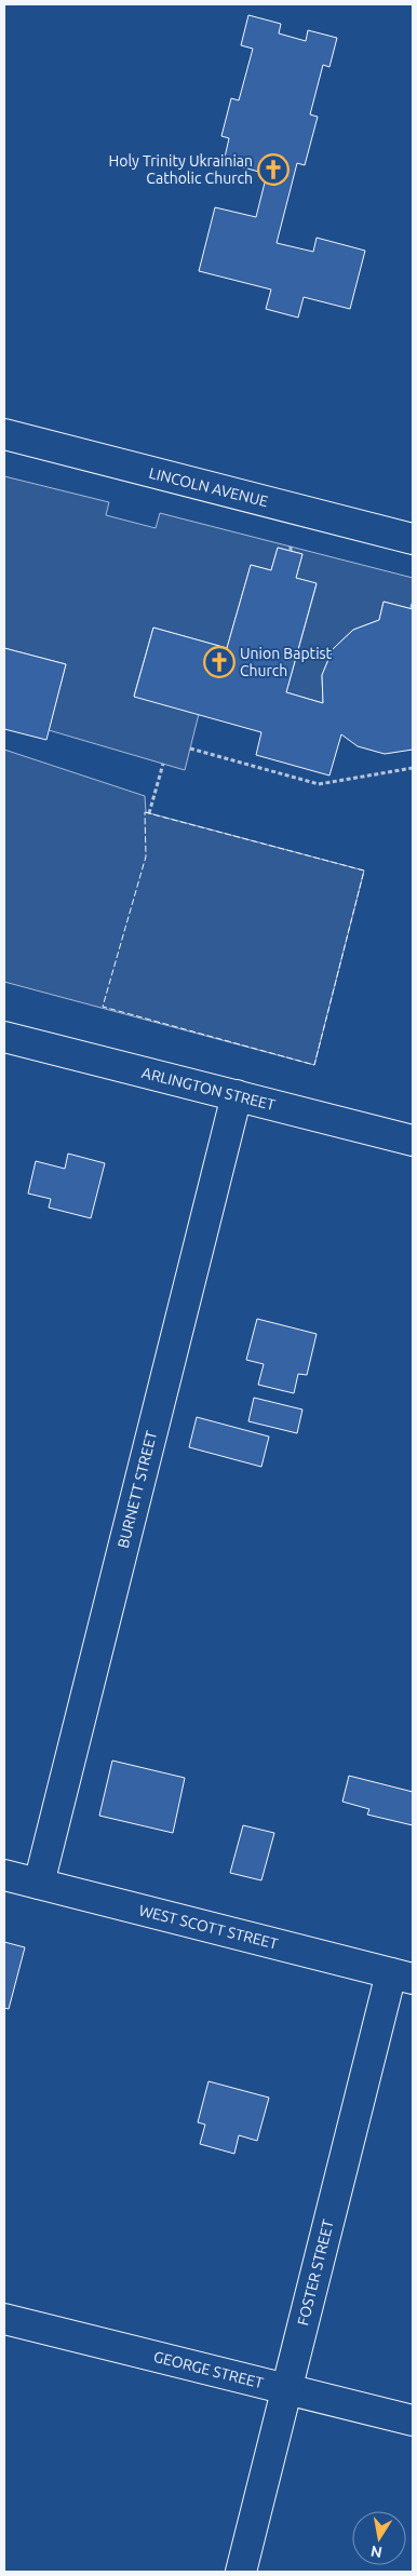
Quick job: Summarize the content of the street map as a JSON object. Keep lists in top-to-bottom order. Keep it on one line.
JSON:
{"streets":{"street":["LINCOLN AVENUE","ARLINGTON STREET","BURNETT STREET","WEST SCOTT STREET","FOSTER STREET","GEORGE STREET"]},"crossings":[["ARLINGTON STREET","BURNETT STREET"],["BURNETT STREET","WEST SCOTT STREET"],["WEST SCOTT STREET","FOSTER STREET"],["FOSTER STREET","GEORGE STREET"]],"places":{"church":["Holy Trinity Ukrainian Catholic Church","Union Baptist Church"]},"north":"bottom"}
